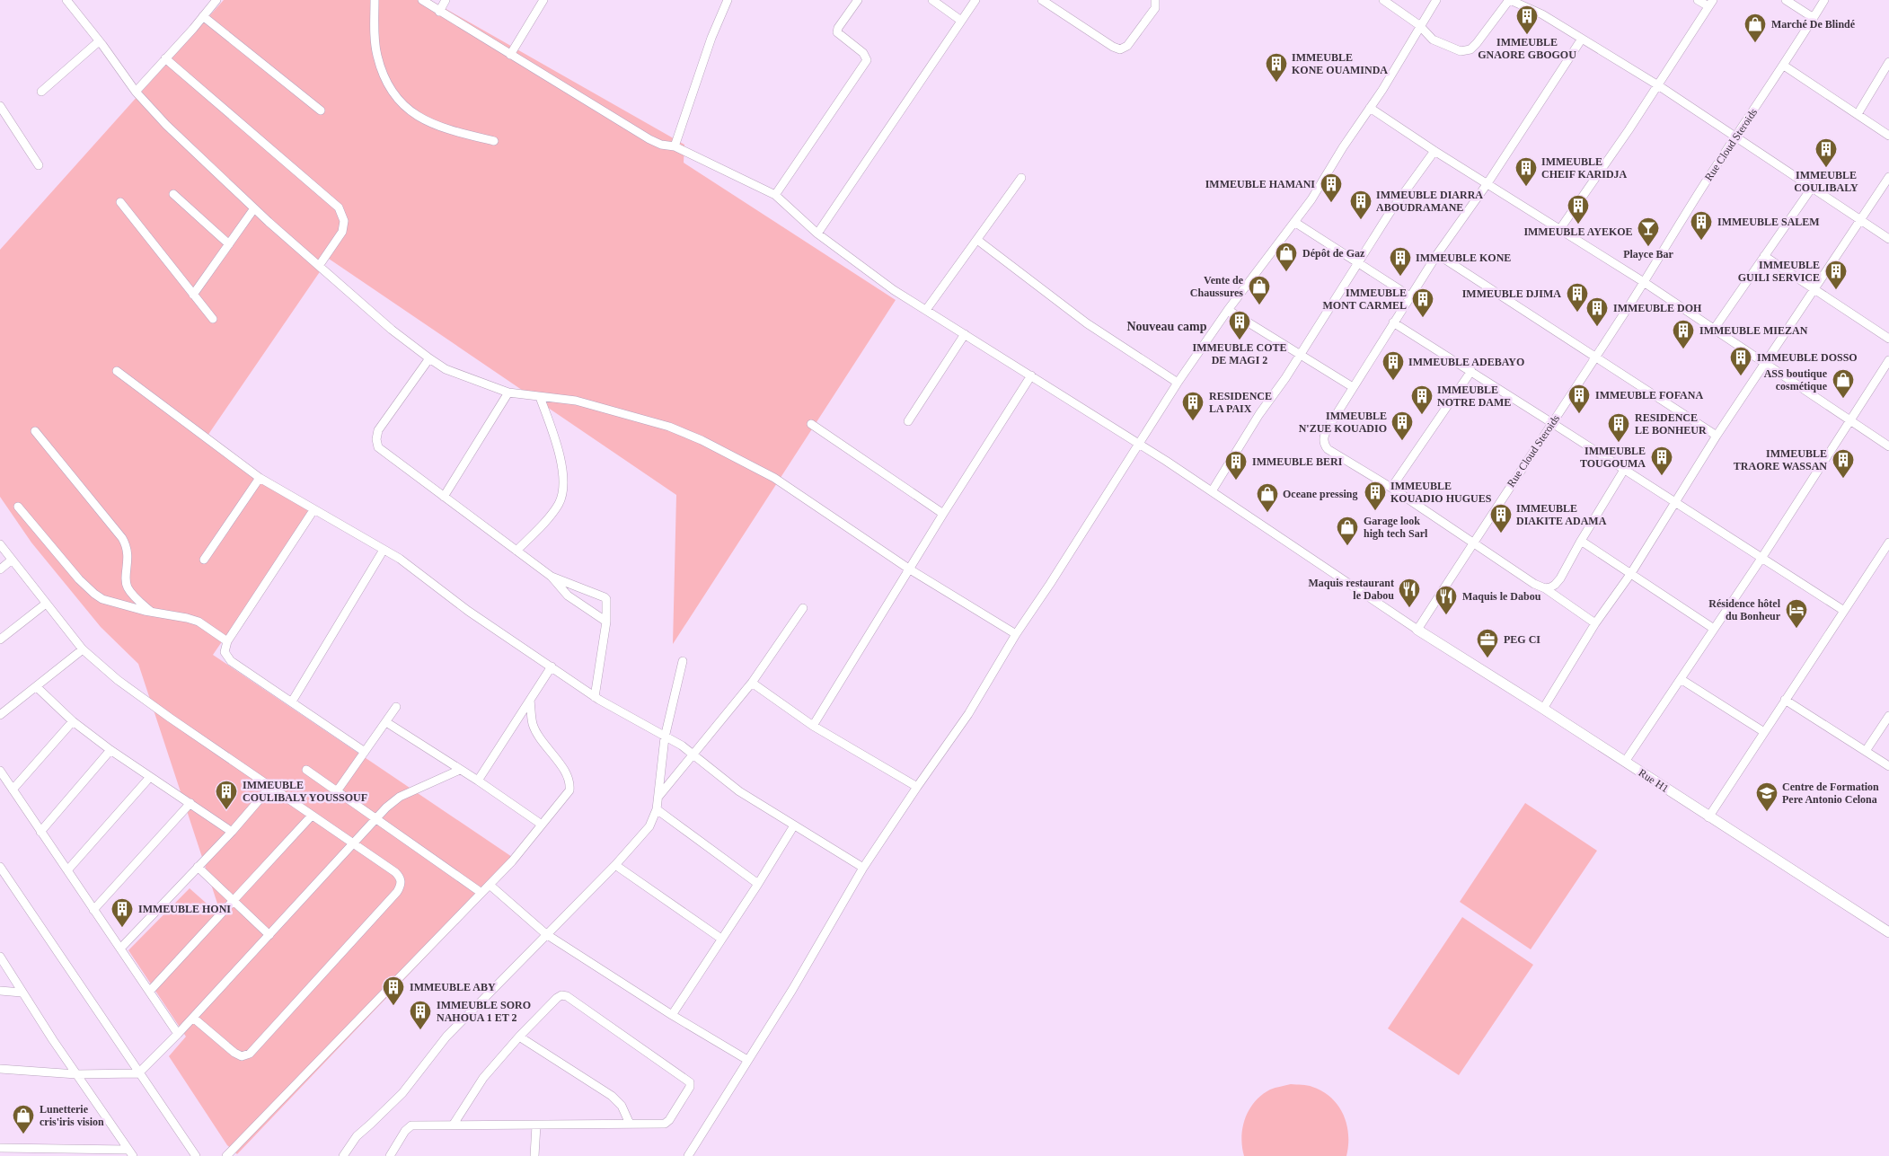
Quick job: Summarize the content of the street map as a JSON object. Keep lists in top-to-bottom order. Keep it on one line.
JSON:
{"streets":{"street":["Rue Cloud Steroids","Rue H1"]},"crossings":[["Rue Cloud Steroids","Rue H1"]],"districts":["Nouveau camp"],"places":{"building":["IMMEUBLE GNAORE GBOGOU","IMMEUBLE KONE OUAMINDA","IMMEUBLE COULIBALY","IMMEUBLE CHEIF KARIDJA","IMMEUBLE HAMANI","IMMEUBLE DIARRA ABOUDRAMANE","IMMEUBLE AYEKOE","IMMEUBLE SALEM","IMMEUBLE KONE","IMMEUBLE GUILI SERVICE","IMMEUBLE DJIMA","IMMEUBLE MONT CARMEL","IMMEUBLE DOH","IMMEUBLE COTE DE MAGI 2","IMMEUBLE MIEZAN","IMMEUBLE DOSSO","IMMEUBLE ADEBAYO","IMMEUBLE FOFANA","IMMEUBLE NOTRE DAME","RESIDENCE LA PAIX","IMMEUBLE N'ZUE KOUADIO","RESIDENCE LE BONHEUR","IMMEUBLE TOUGOUMA","IMMEUBLE TRAORE WASSAN","IMMEUBLE BERI","IMMEUBLE KOUADIO HUGUES","IMMEUBLE DIAKITE ADAMA","IMMEUBLE COULIBALY YOUSSOUF","IMMEUBLE HONI","IMMEUBLE ABY","IMMEUBLE SORO NAHOUA 1 ET 2"],"shop":["Marché De Blindé","Dépôt de Gaz","Vente de Chaussures","ASS boutique cosmétique","Oceane pressing","Garage look high tech Sarl","Lunetterie cris'iris vision"],"bar":["Playce Bar"],"restaurant":["Maquis restaurant le Dabou","Maquis le Dabou"],"hotel":["Résidence hôtel du Bonheur"],"office":["PEG CI"],"school or university":["Centre de Formation Pere Antonio Celona"]}}
